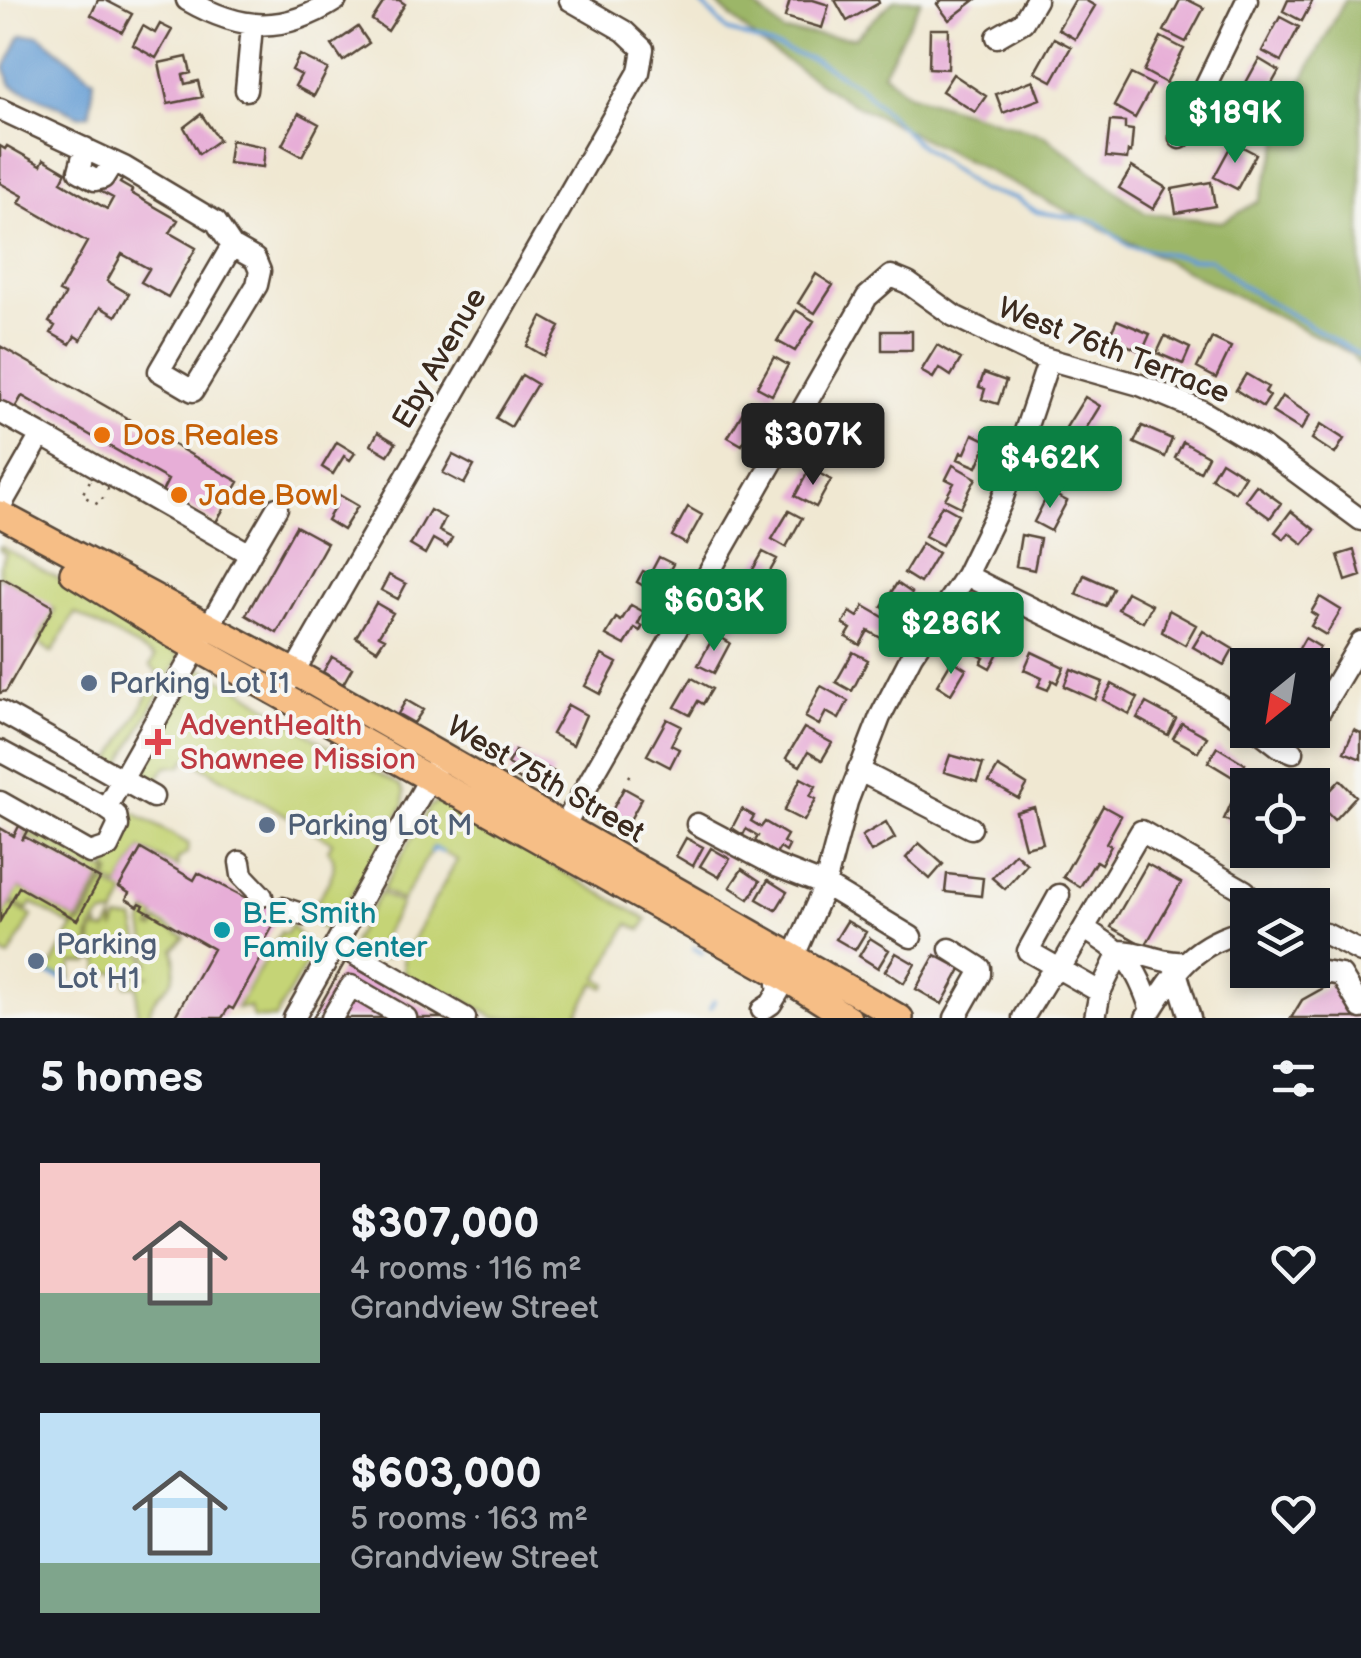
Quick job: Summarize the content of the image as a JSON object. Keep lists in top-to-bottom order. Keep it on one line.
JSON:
{"streets":{"main road":["West 75th Street"],"street":["West 76th Terrace","Eby Avenue"]},"crossings":[["West 76th Terrace","West 75th Street"],["Eby Avenue","West 75th Street"]],"places":{"other":["Dos Reales","Jade Bowl","Parking Lot I1","Parking Lot M","B.E. Smith Family Center","Parking Lot H1"],"health":["AdventHealth Shawnee Mission"]},"north":"bottom left","page":{"price":["$189K","$307K","$462K","$603K","$286K"],"heading":"5 homes","list":[{"name":"$307,000","note":"4 rooms · 116 m² · Grandview Street"},{"name":"$603,000","note":"5 rooms · 163 m² · Grandview Street"}]}}
